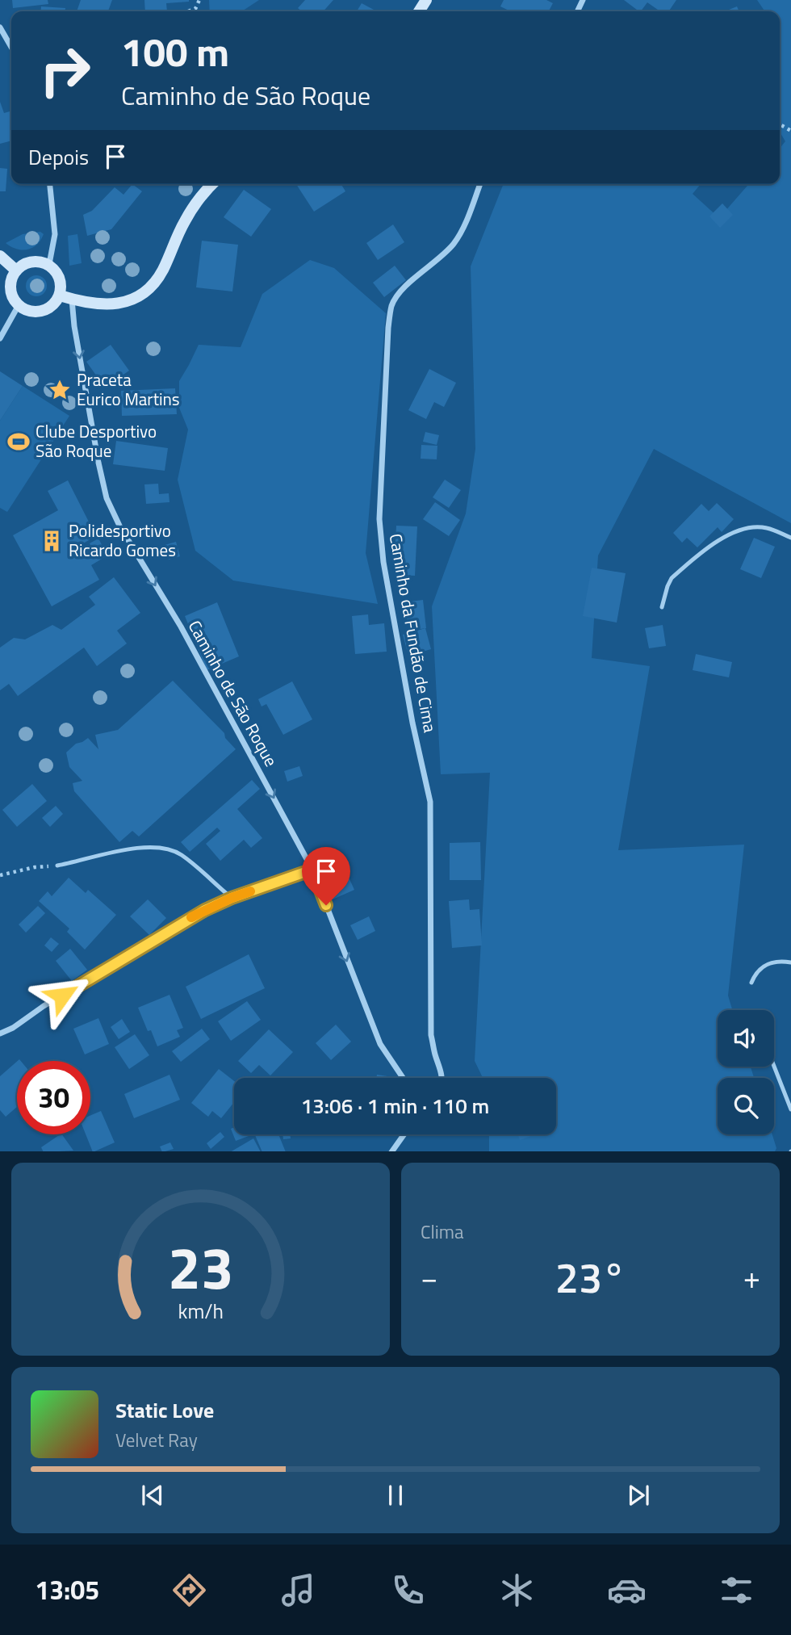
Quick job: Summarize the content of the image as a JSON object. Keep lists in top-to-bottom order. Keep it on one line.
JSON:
{"streets":{"street":["Caminho da Fundão de Cima","Caminho de São Roque"]},"one_way":["Caminho de São Roque"],"places":{"place":["Praceta Eurico Martins"],"sports":["Clube Desportivo São Roque"],"building":["Polidesportivo Ricardo Gomes"]},"page":{"turn":["100 m","Caminho de São Roque"],"then":"Depois","limit":"30","trip":"13:06 · 1 min · 110 m","tile":"Clima","heat":["−","23°","+"],"song":["Static Love","Velvet Ray"],"tabs":"13:05","gauge":["23","km/h"]}}
